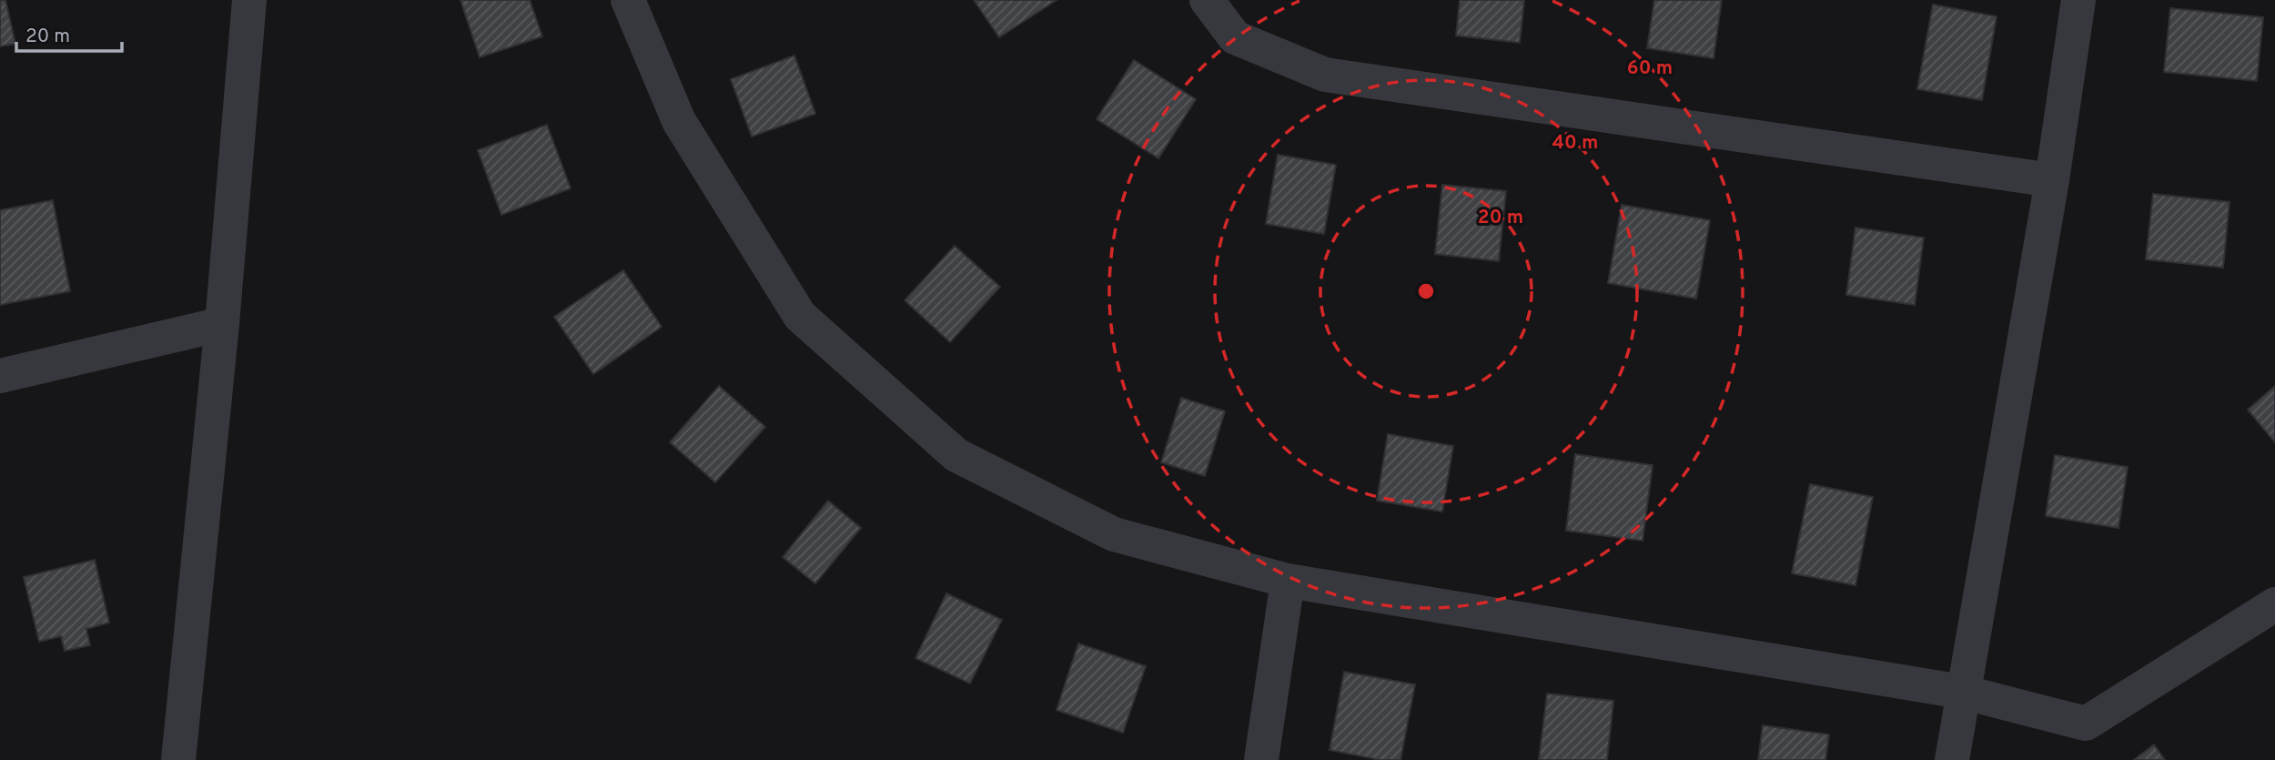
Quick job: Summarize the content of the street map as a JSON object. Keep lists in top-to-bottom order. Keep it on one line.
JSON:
{"scale_bar":"20 m","rings":["60 m","40 m","20 m"]}
